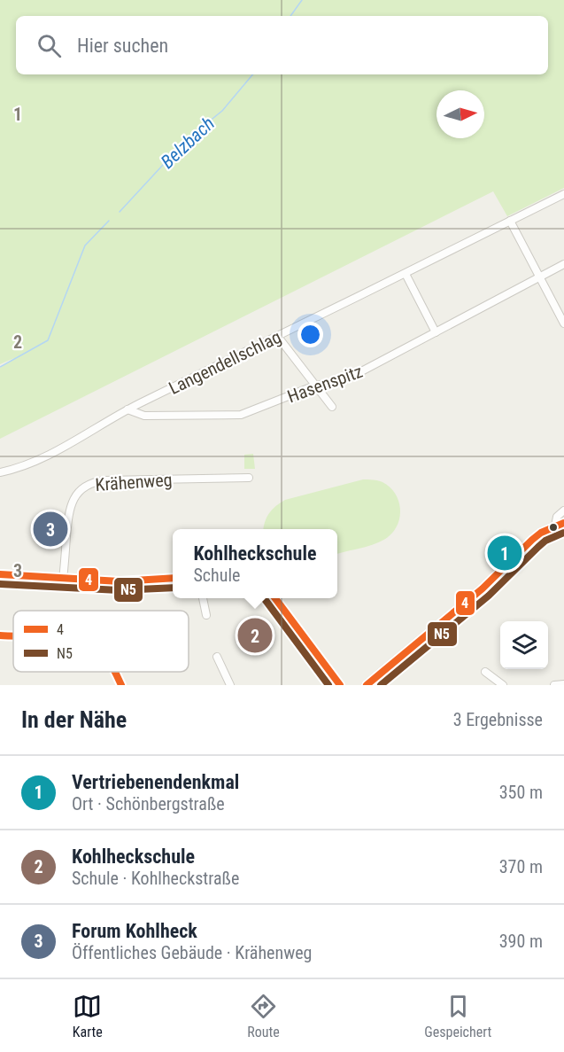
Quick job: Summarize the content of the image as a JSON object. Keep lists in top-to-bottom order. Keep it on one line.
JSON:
{"streets":{"street":["Langendellschlag","Hasenspitz","Krähenweg"]},"crossings":[["Langendellschlag","Hasenspitz"]],"water":["Belzbach"],"lines":["transit line 4","transit line N5"],"legend":["4","N5"],"north":"right","page":{"search":"Hier suchen","pins":["3","1","2"],"popup":["Kohlheckschule","Schule"],"heading":["In der Nähe","3 Ergebnisse"],"list":[{"mark":"1","name":"Vertriebenendenkmal","note":"Ort · Schönbergstraße","value":"350 m"},{"mark":"2","name":"Kohlheckschule","note":"Schule · Kohlheckstraße","value":"370 m"},{"mark":"3","name":"Forum Kohlheck","note":"Öffentliches Gebäude · Krähenweg","value":"390 m"}],"nav":["Karte","Route","Gespeichert"]},"grid":{"rows":["1","2","3"]}}
